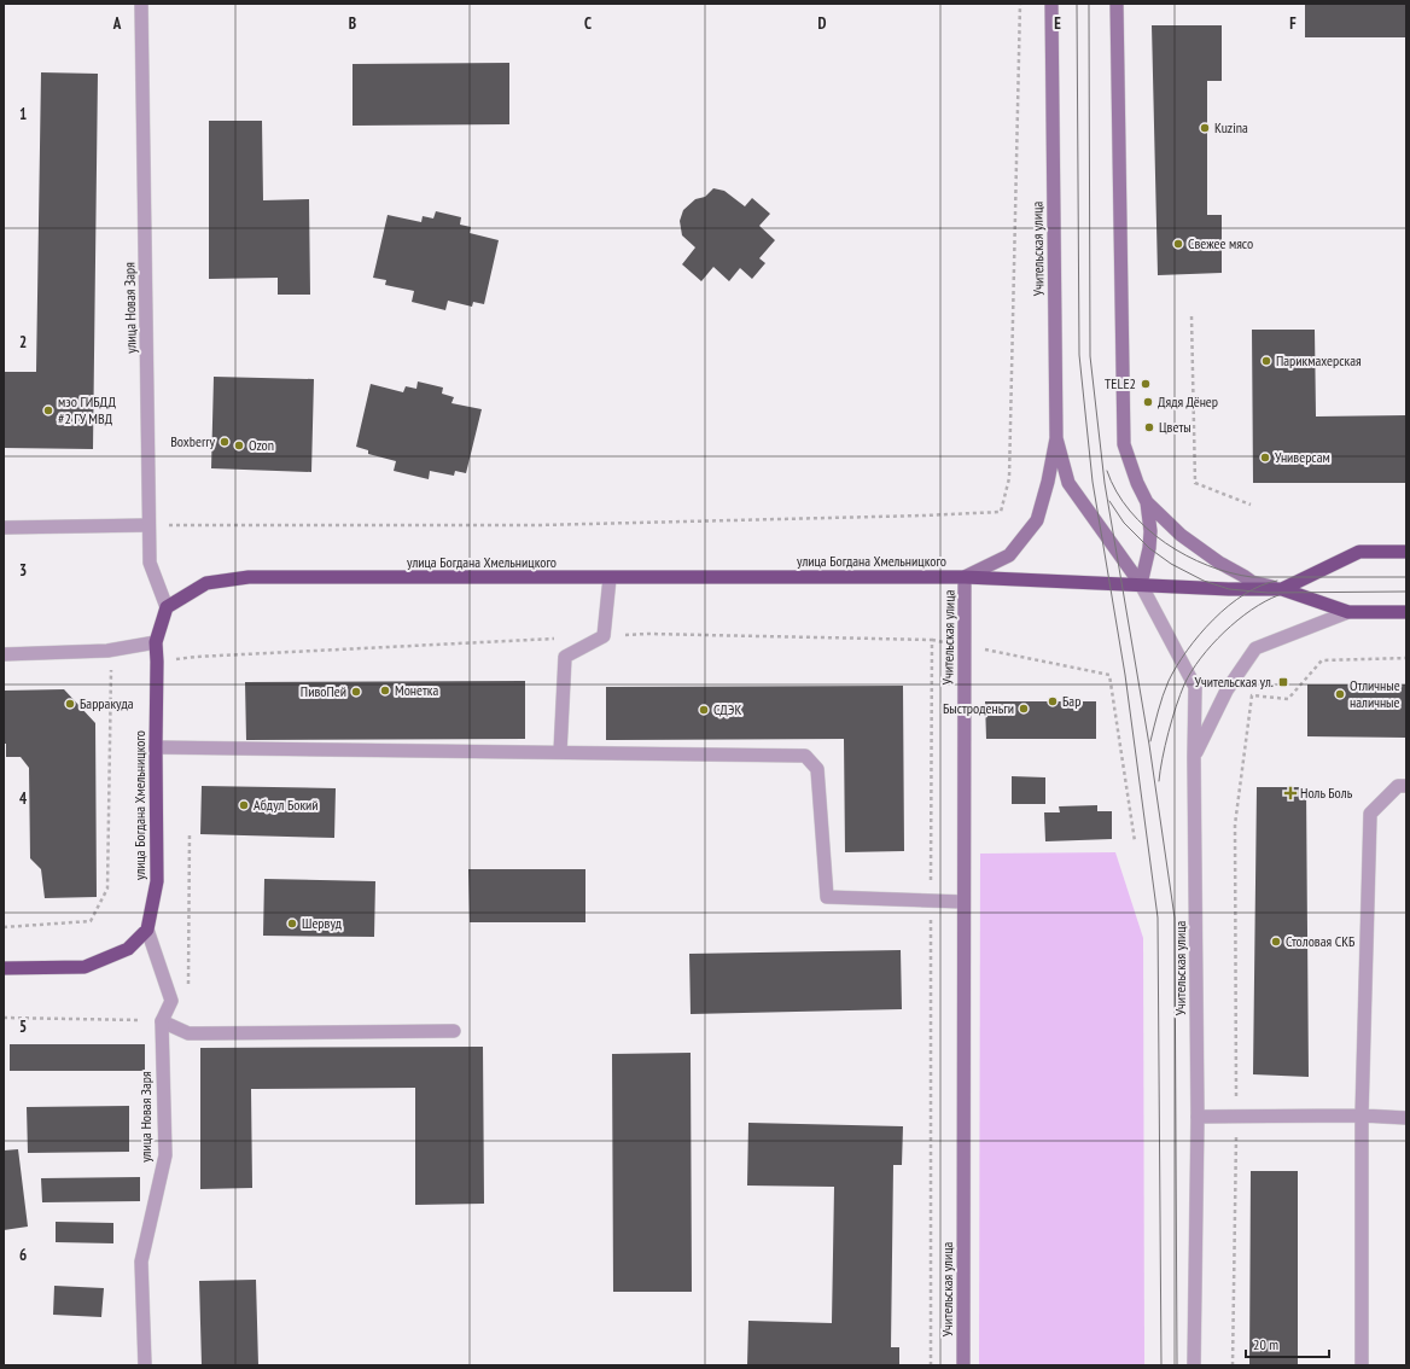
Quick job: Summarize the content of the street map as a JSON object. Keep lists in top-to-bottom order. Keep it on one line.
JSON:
{"streets":{"highway":["улица Богдана Хмельницкого"],"main road":["Учительская улица"],"street":["улица Новая Заря"]},"crossings":[["Учительская улица","улица Богдана Хмельницкого"],["улица Новая Заря","улица Богдана Хмельницкого"]],"places":{"other":["Kuzina","Свежее мясо","Парикмахерская","TELE2","Дядя Дёнер","мэо ГИБДД #2 ГУ МВД","Цветы","Boxberry","Ozon","Универсам","Монетка","ПивоПей","Отличные наличные","Бар","Барракуда","Быстроденьги","СДЭК","Абдул Бокий","Шервуд","Столовая СКБ"],"transit":["Учительская ул."],"health":["Ноль Боль"]},"scale_bar":"20 m","grid":{"columns":["A","B","C","D","E","F"],"rows":["1","2","3","4","5","6"]}}
